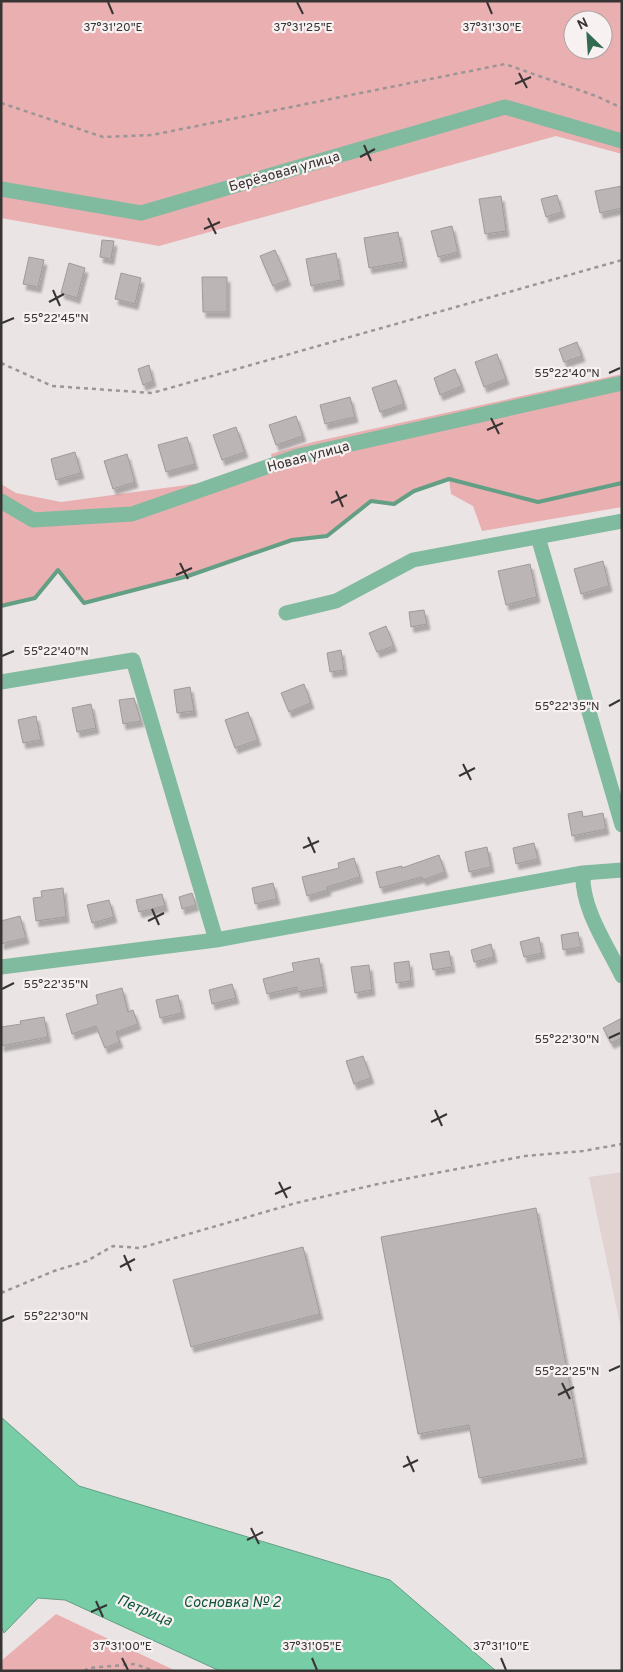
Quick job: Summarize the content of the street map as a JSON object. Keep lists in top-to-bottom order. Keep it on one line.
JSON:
{"streets":{"street":["Берёзовая улица","Новая улица"]},"water":["Сосновка № 2","Петрица"],"north":"top left","coordinates":["37°31'20\"E","37°31'25\"E","37°31'30\"E","55°22'45\"N","55°22'40\"N","55°22'35\"N","55°22'30\"N","55°22'25\"N","37°31'00\"E","37°31'05\"E","37°31'10\"E"]}
